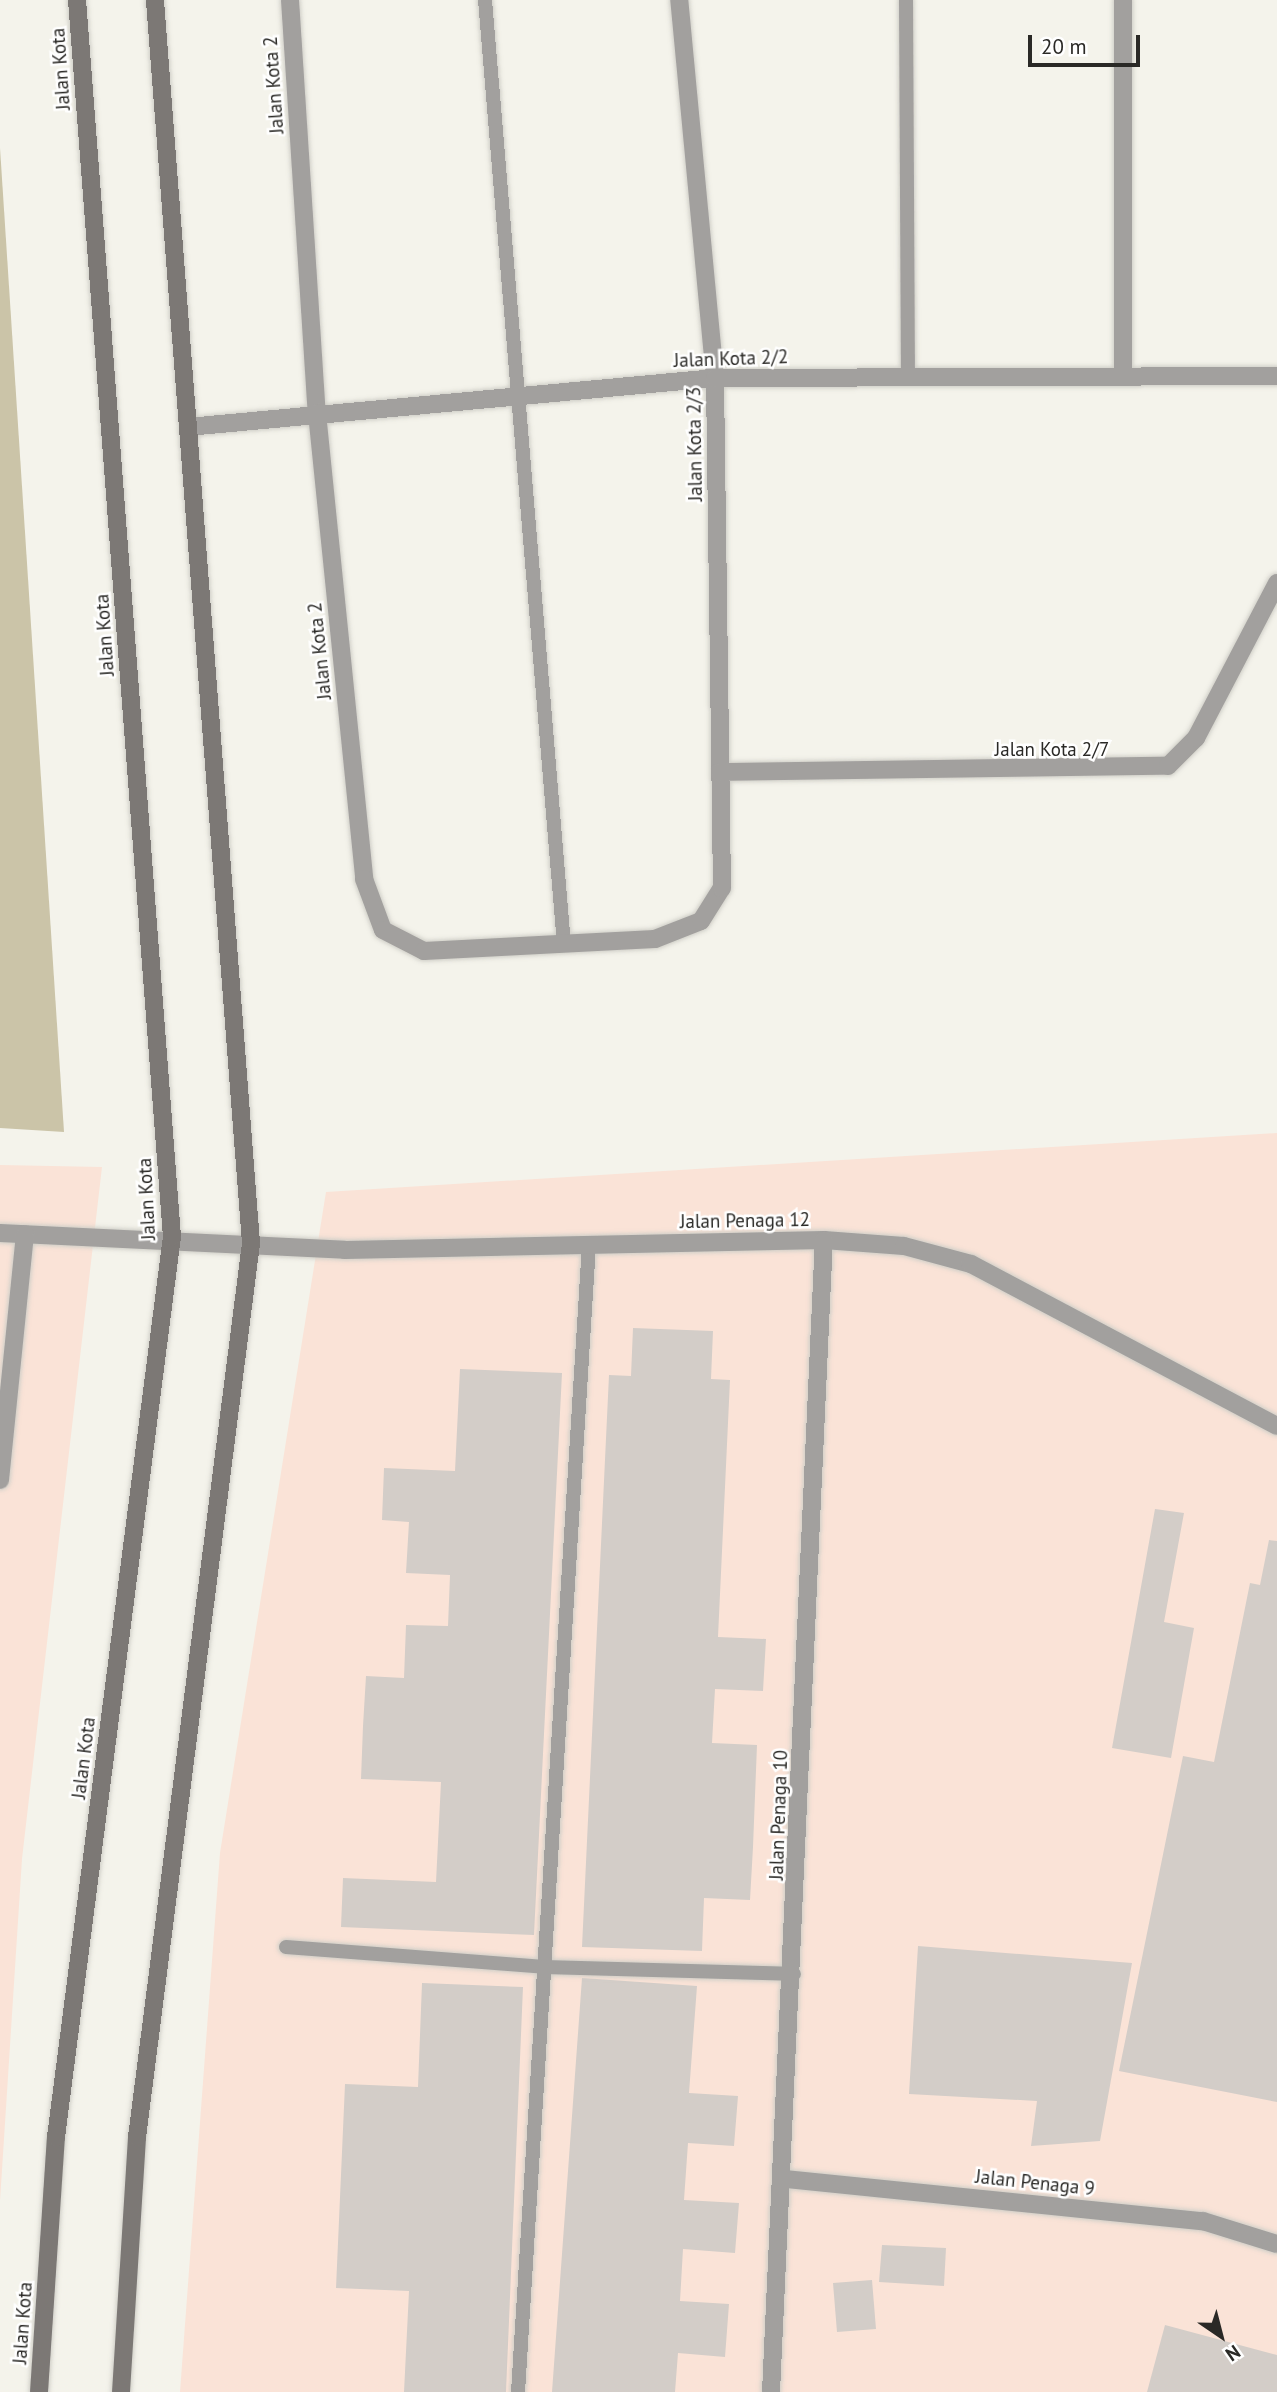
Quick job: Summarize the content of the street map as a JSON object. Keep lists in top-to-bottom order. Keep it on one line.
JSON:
{"streets":{"main road":["Jalan Kota"],"street":["Jalan Kota 2","Jalan Kota 2/2","Jalan Kota 2/3","Jalan Kota 2/7","Jalan Penaga 12","Jalan Penaga 10","Jalan Penaga 9"]},"crossings":[["Jalan Kota","Jalan Penaga 12"],["Jalan Kota 2","Jalan Kota 2/2"],["Jalan Kota 2","Jalan Kota 2/3"],["Jalan Kota 2/2","Jalan Kota 2/3"],["Jalan Kota 2/3","Jalan Kota 2/7"],["Jalan Penaga 12","Jalan Penaga 10"],["Jalan Penaga 10","Jalan Penaga 9"]],"scale_bar":"20 m","north":"bottom right"}
